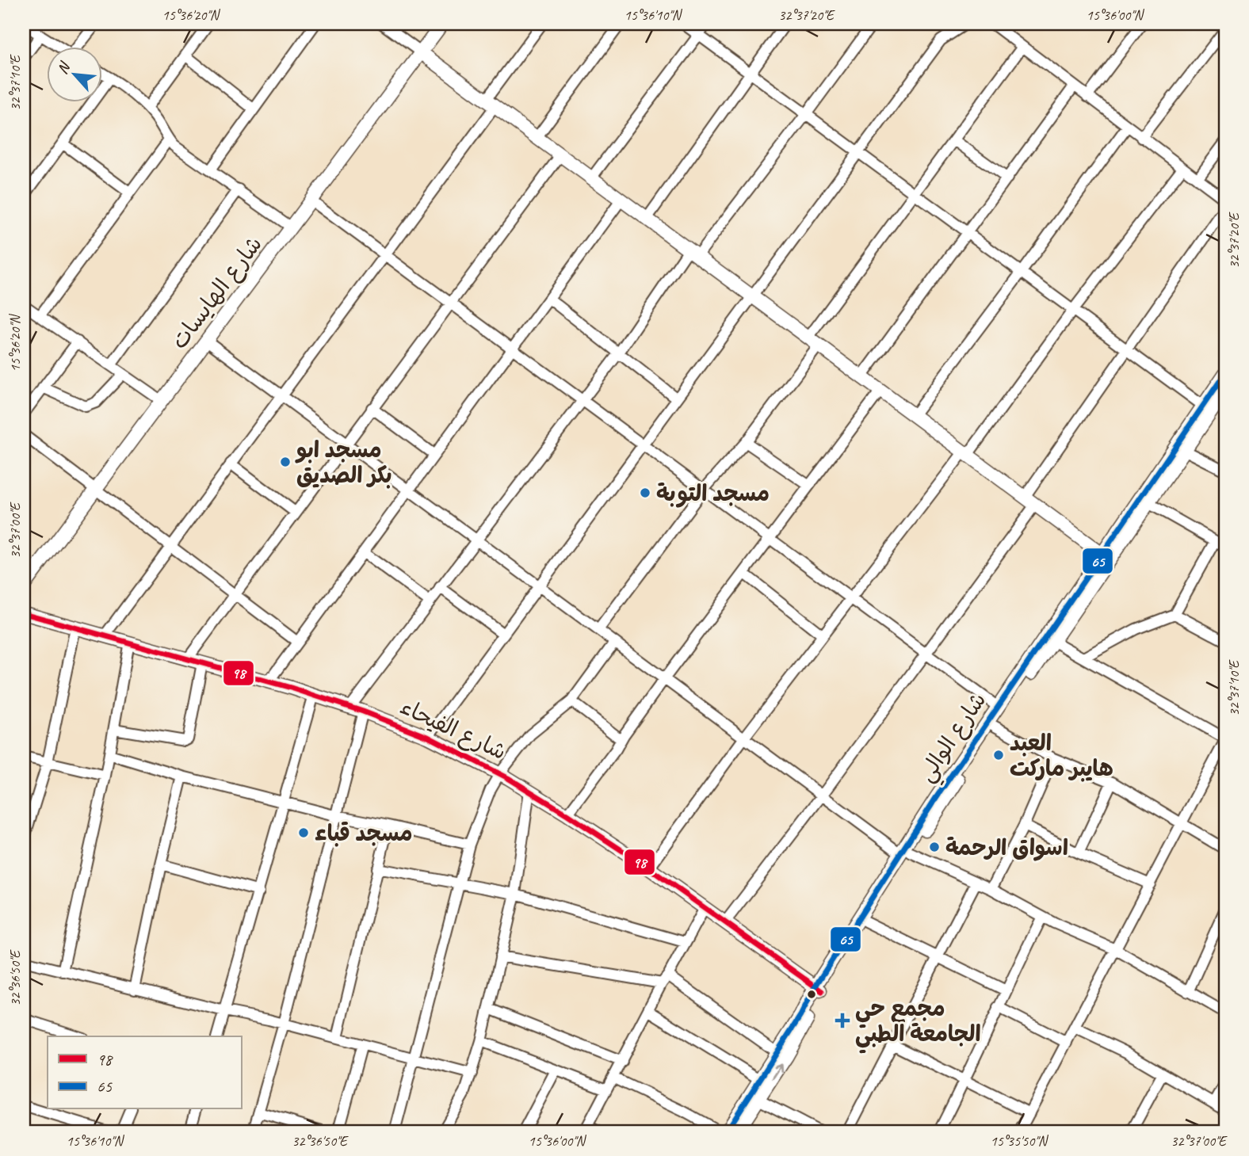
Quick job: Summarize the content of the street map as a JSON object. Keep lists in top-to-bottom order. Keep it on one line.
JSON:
{"streets":{"street":["شارع الهايسات","شارع الفيحاء","شارع الوالي"]},"crossings":[["شارع الفيحاء","شارع الوالي"]],"places":{"other":["مسجد ابو بكر الصديق","مسجد التوبة","العبد هايبر ماركت","مسجد قباء","اسواق الرحمة"],"health":["مجمع حي الجامعة الطبي"]},"lines":["transit line 65","transit line 98"],"legend":["98","65"],"north":"top left","coordinates":["15°36'20\"N","15°36'10\"N","32°37'20\"E","15°36'00\"N","32°37'10\"E","32°37'00\"E","32°36'50\"E","15°35'50\"N"]}
